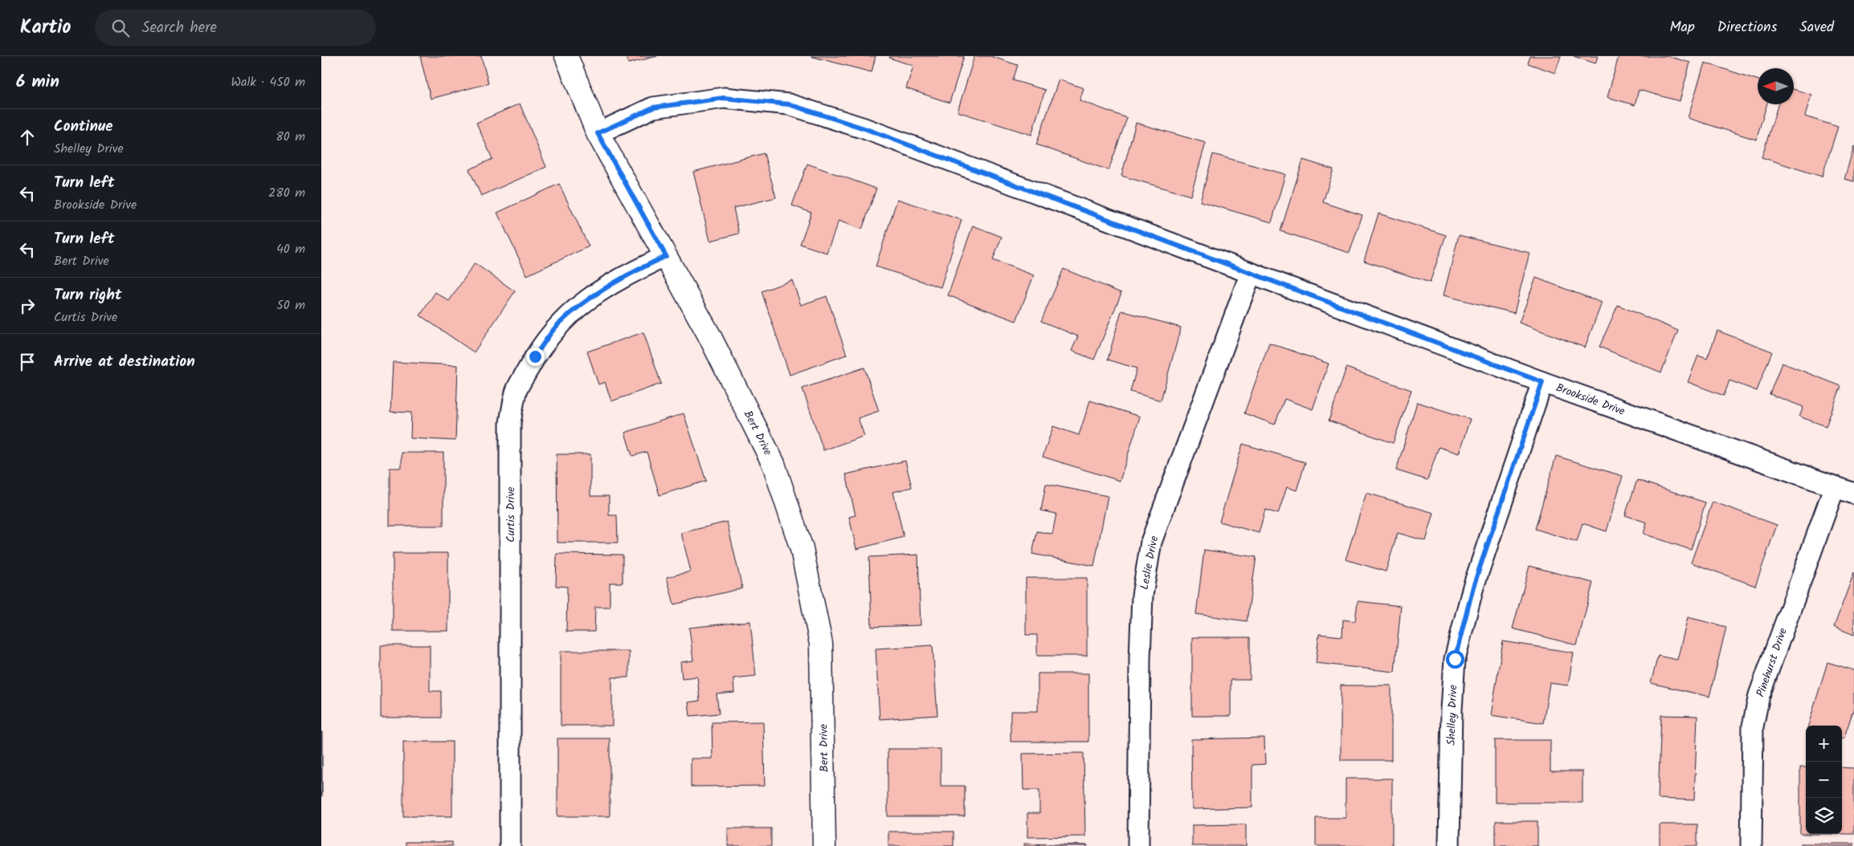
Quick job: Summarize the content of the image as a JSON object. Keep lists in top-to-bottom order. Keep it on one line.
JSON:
{"streets":{"street":["Brookside Drive","Bert Drive","Curtis Drive","Leslie Drive","Pinehurst Drive","Shelley Drive"]},"crossings":[["Brookside Drive","Bert Drive"],["Brookside Drive","Leslie Drive"],["Brookside Drive","Pinehurst Drive"],["Brookside Drive","Shelley Drive"],["Bert Drive","Curtis Drive"]],"north":"left","page":{"header":"Kartio","search":"Search here","nav":["Map","Directions","Saved"],"heading":["6 min","Walk · 450 m"],"list":[["Continue","Shelley Drive","80 m"],["Turn left","Brookside Drive","280 m"],["Turn left","Bert Drive","40 m"],["Turn right","Curtis Drive","50 m"],"Arrive at destination"],"map_buttons":["+","−"]}}
